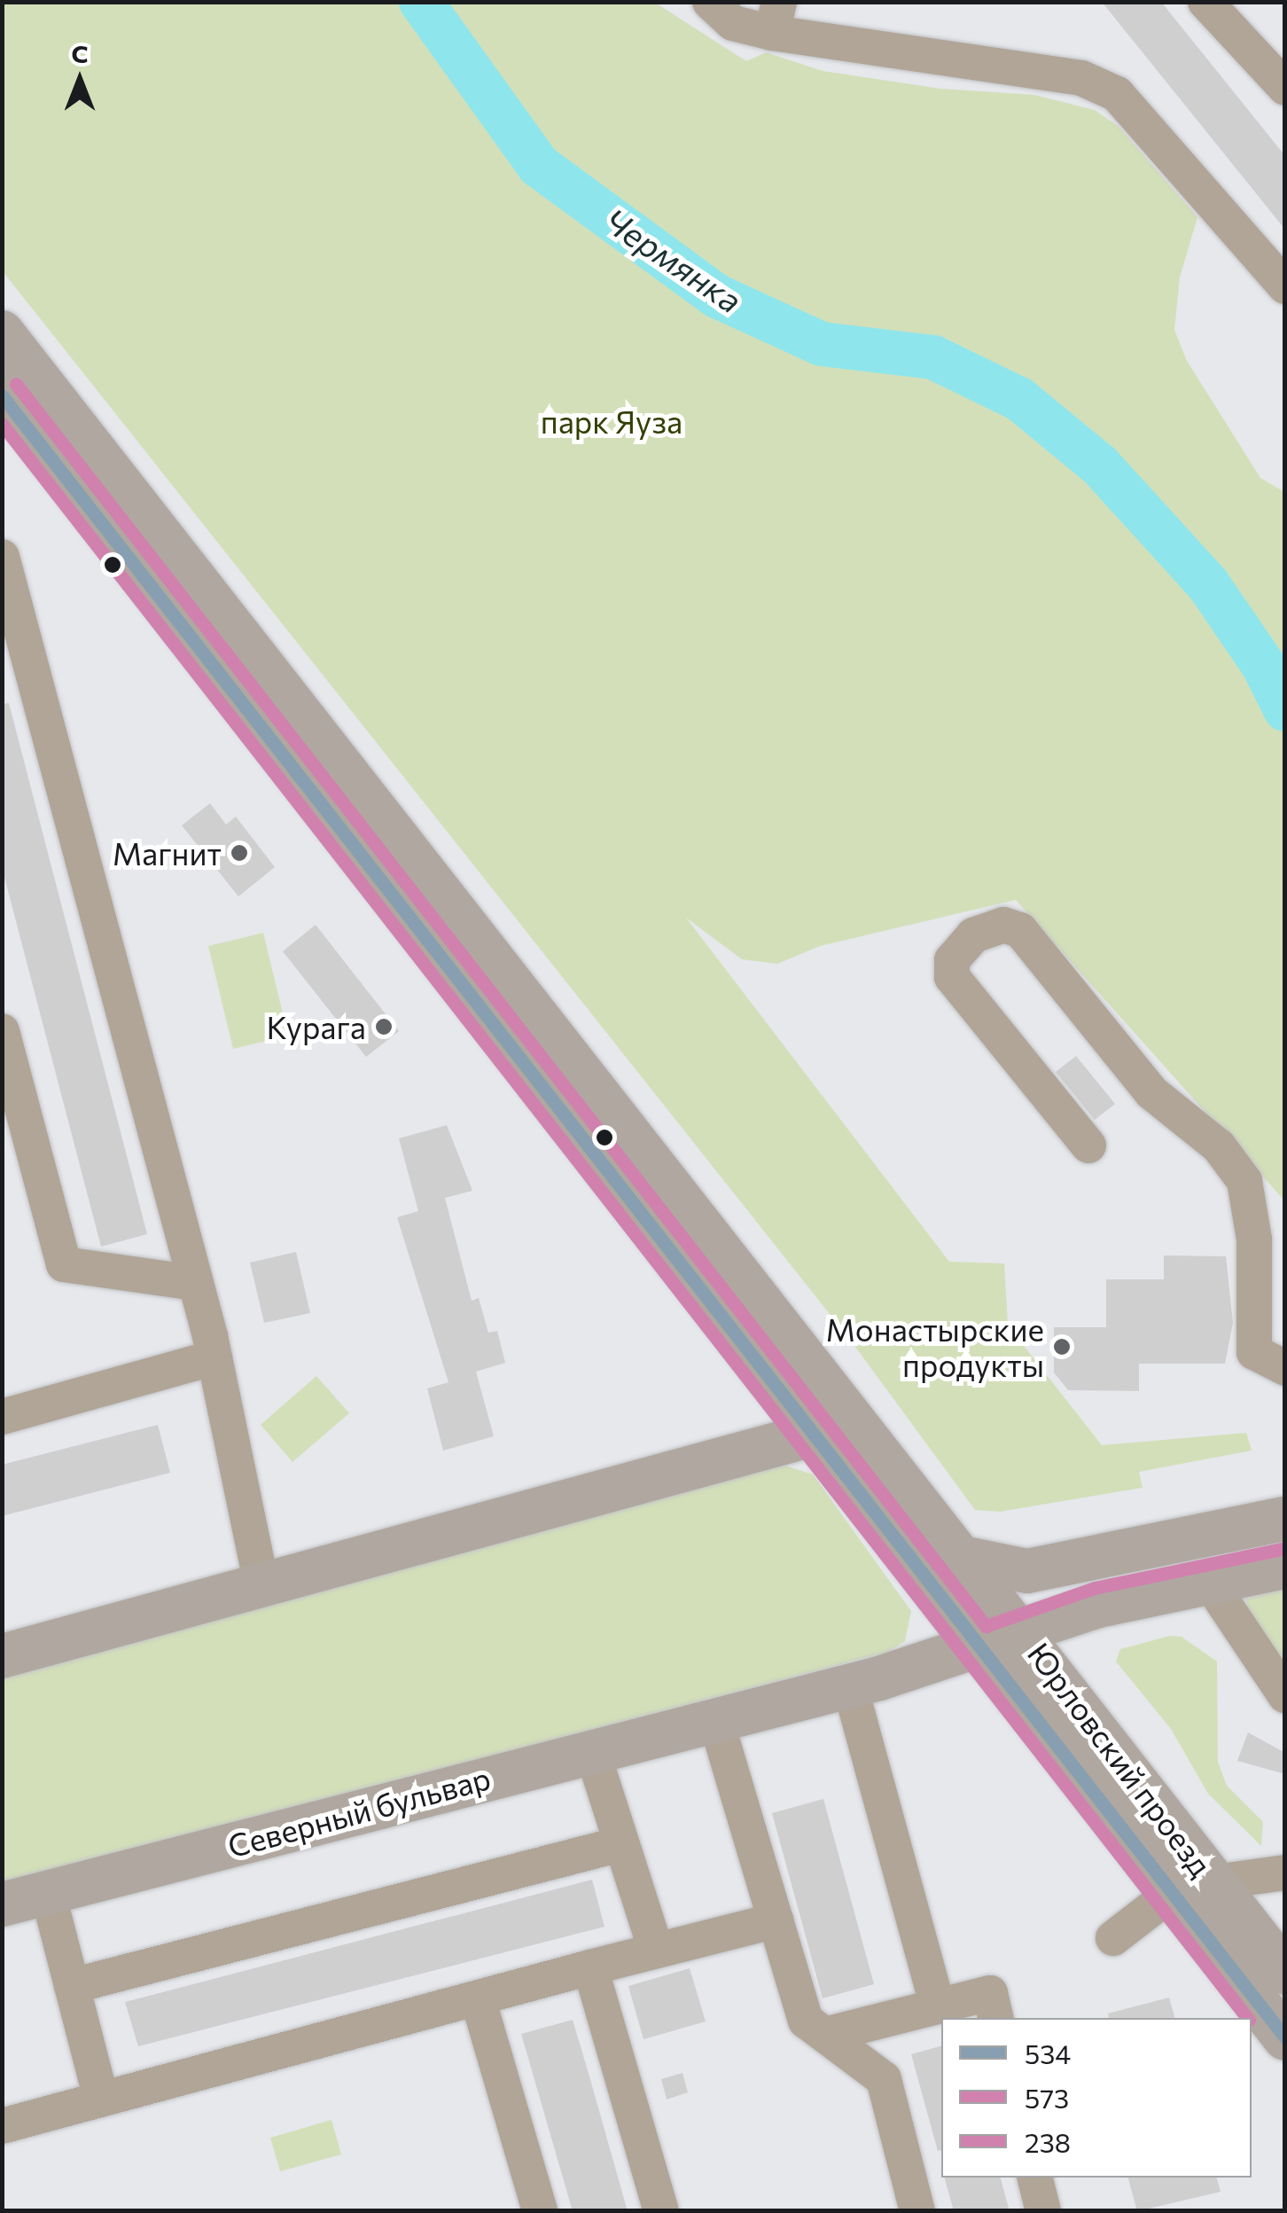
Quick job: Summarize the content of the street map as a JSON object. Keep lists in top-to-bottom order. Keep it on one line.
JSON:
{"streets":{"main road":["Юрловский проезд","Северный бульвар"]},"crossings":[["Юрловский проезд","Северный бульвар"]],"water":["Чермянка"],"parks":["парк Яуза"],"places":["Магнит","Курага","Монастырские продукты"],"lines":["transit line 238","transit line 534","transit line 573"],"legend":["534","573","238"],"north":"top"}
